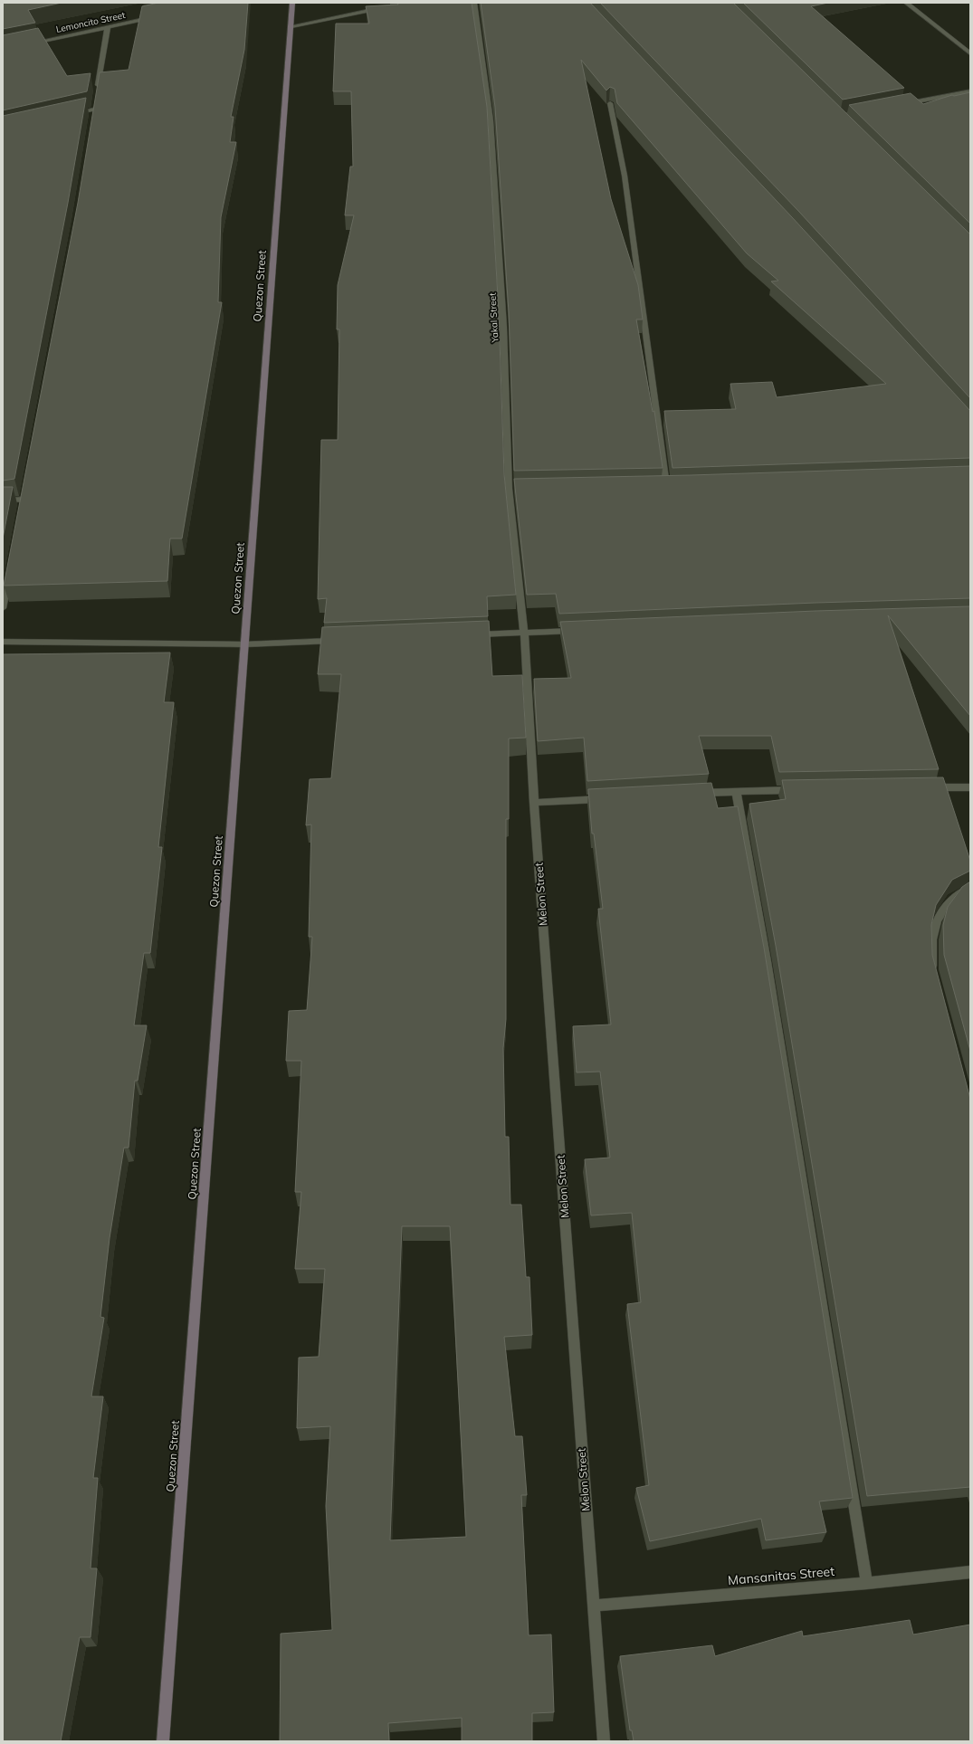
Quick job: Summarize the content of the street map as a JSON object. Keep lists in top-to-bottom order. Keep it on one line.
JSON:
{"streets":{"street":["Lemoncito Street","Quezon Street","Yakal Street","Melon Street","Mansanitas Street"]},"crossings":[["Yakal Street","Melon Street"],["Melon Street","Mansanitas Street"]]}
